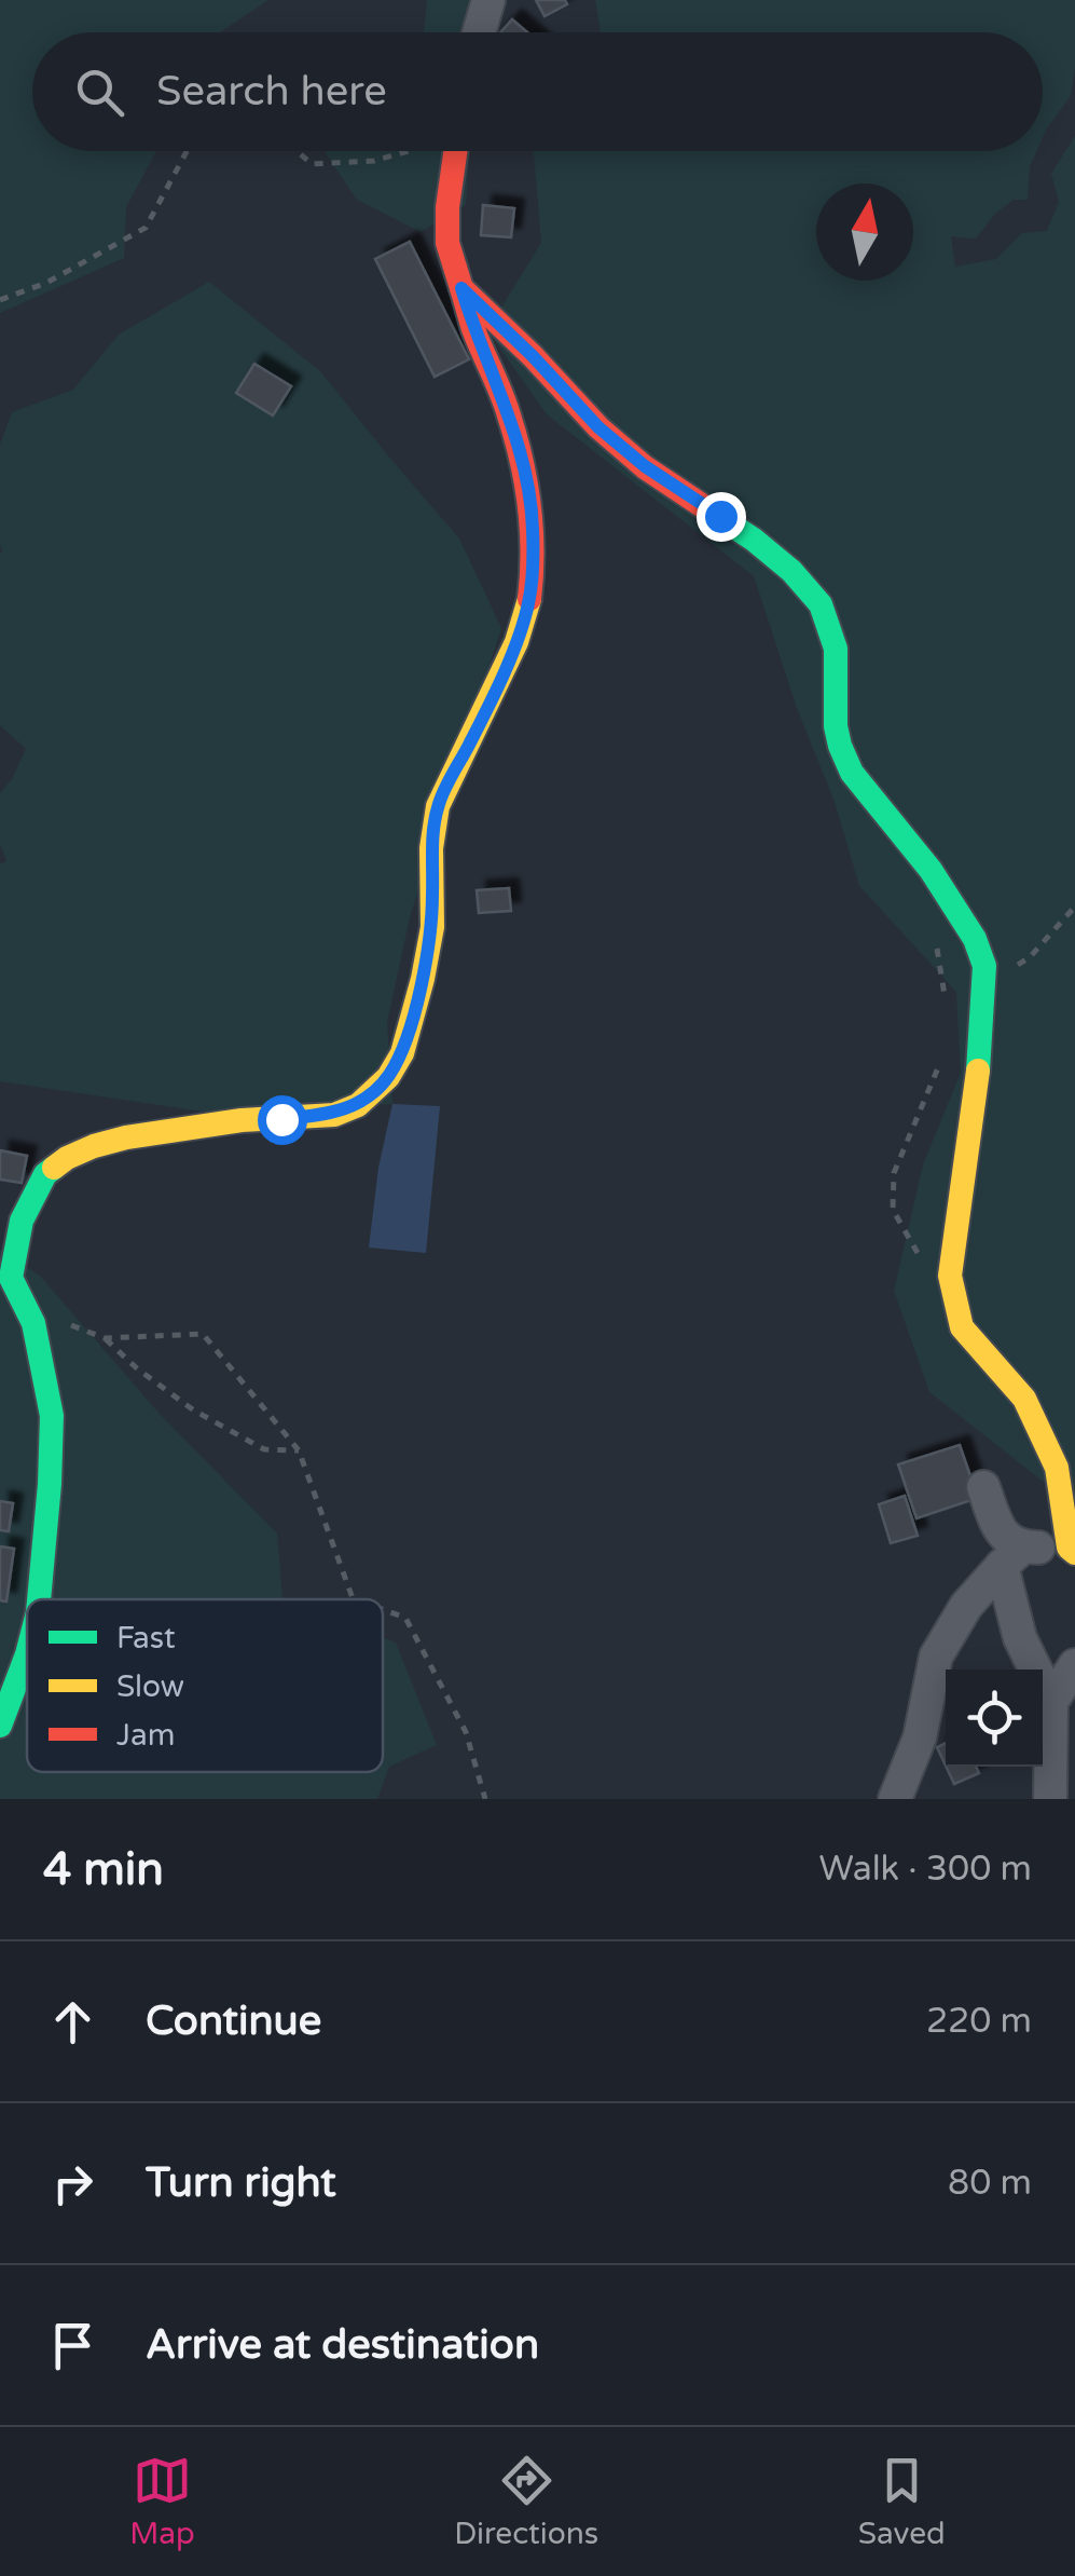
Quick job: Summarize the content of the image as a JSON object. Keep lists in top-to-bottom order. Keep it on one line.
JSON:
{"legend":["Fast","Slow","Jam"],"north":"top","page":{"search":"Search here","heading":["4 min","Walk · 300 m"],"list":[["Continue","220 m"],["Turn right","80 m"],"Arrive at destination"],"nav":["Map","Directions","Saved"]}}
